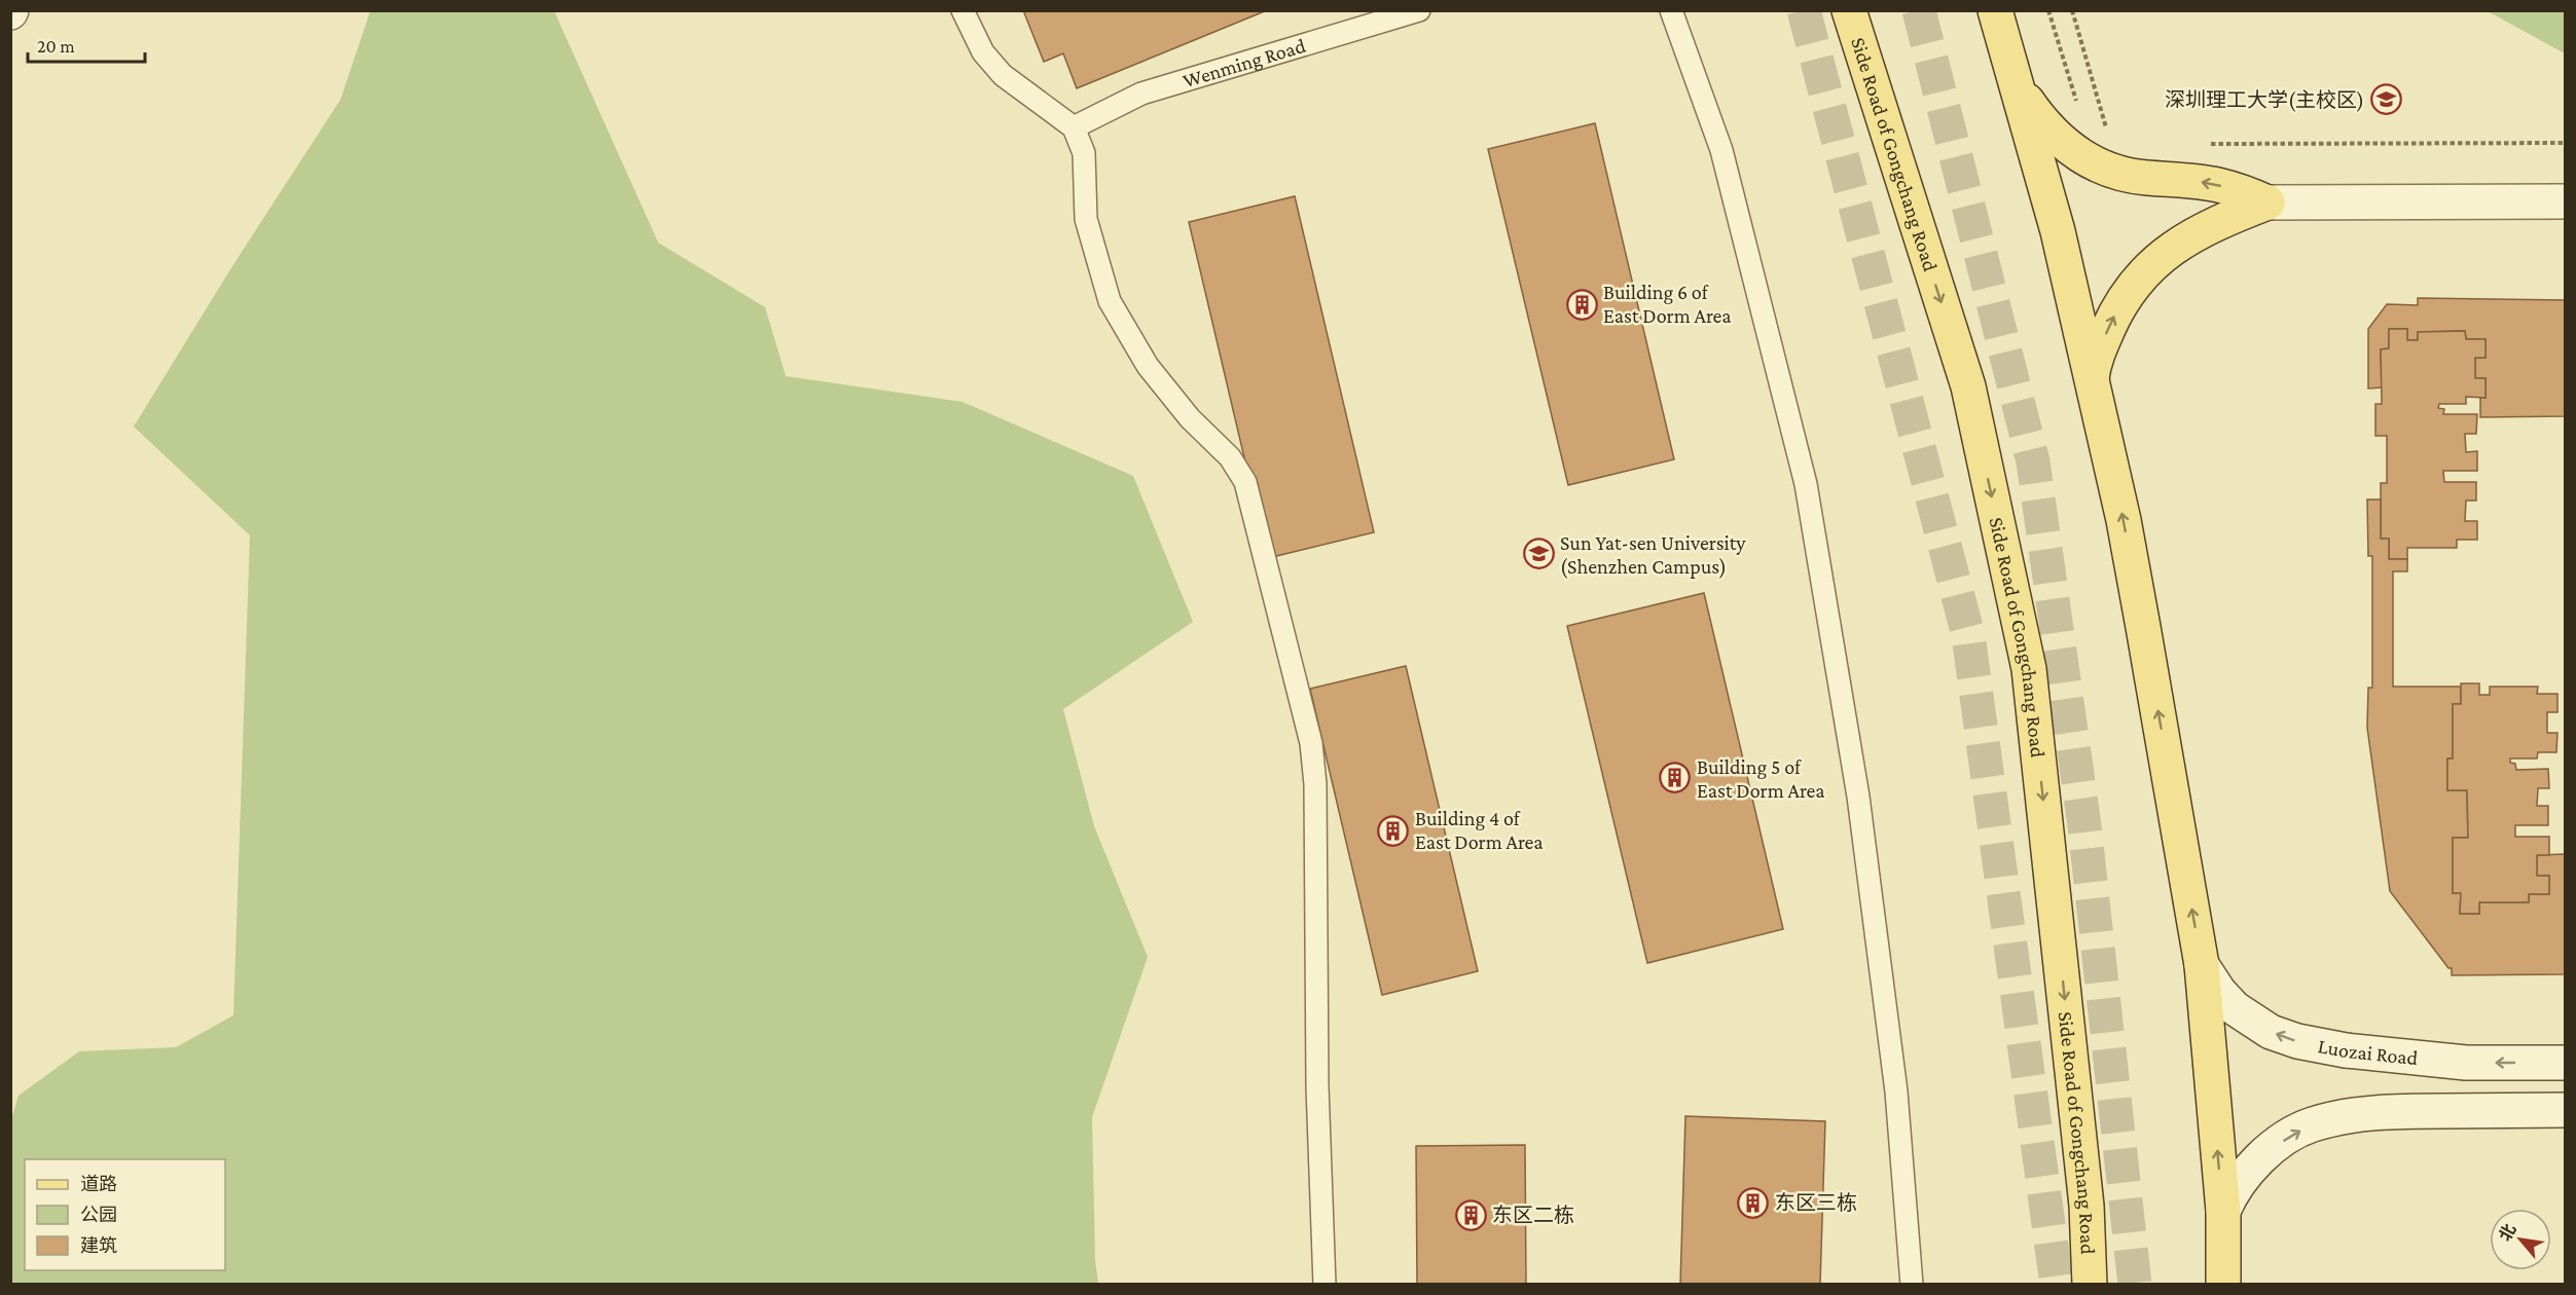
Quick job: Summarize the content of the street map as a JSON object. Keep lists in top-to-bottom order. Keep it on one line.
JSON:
{"streets":{"main road":["Side Road of Gongchang Road","Luozai Road"],"lane":["Wenming Road"]},"one_way":["Luozai Road"],"places":{"school or university":["深圳理工大学(主校区)","Sun Yat-sen University (Shenzhen Campus)"],"building":["Building 6 of East Dorm Area","Building 5 of East Dorm Area","Building 4 of East Dorm Area","东区三栋","东区二栋"]},"legend":["道路","公园","建筑"],"scale_bar":"20 m","north":"top left"}
